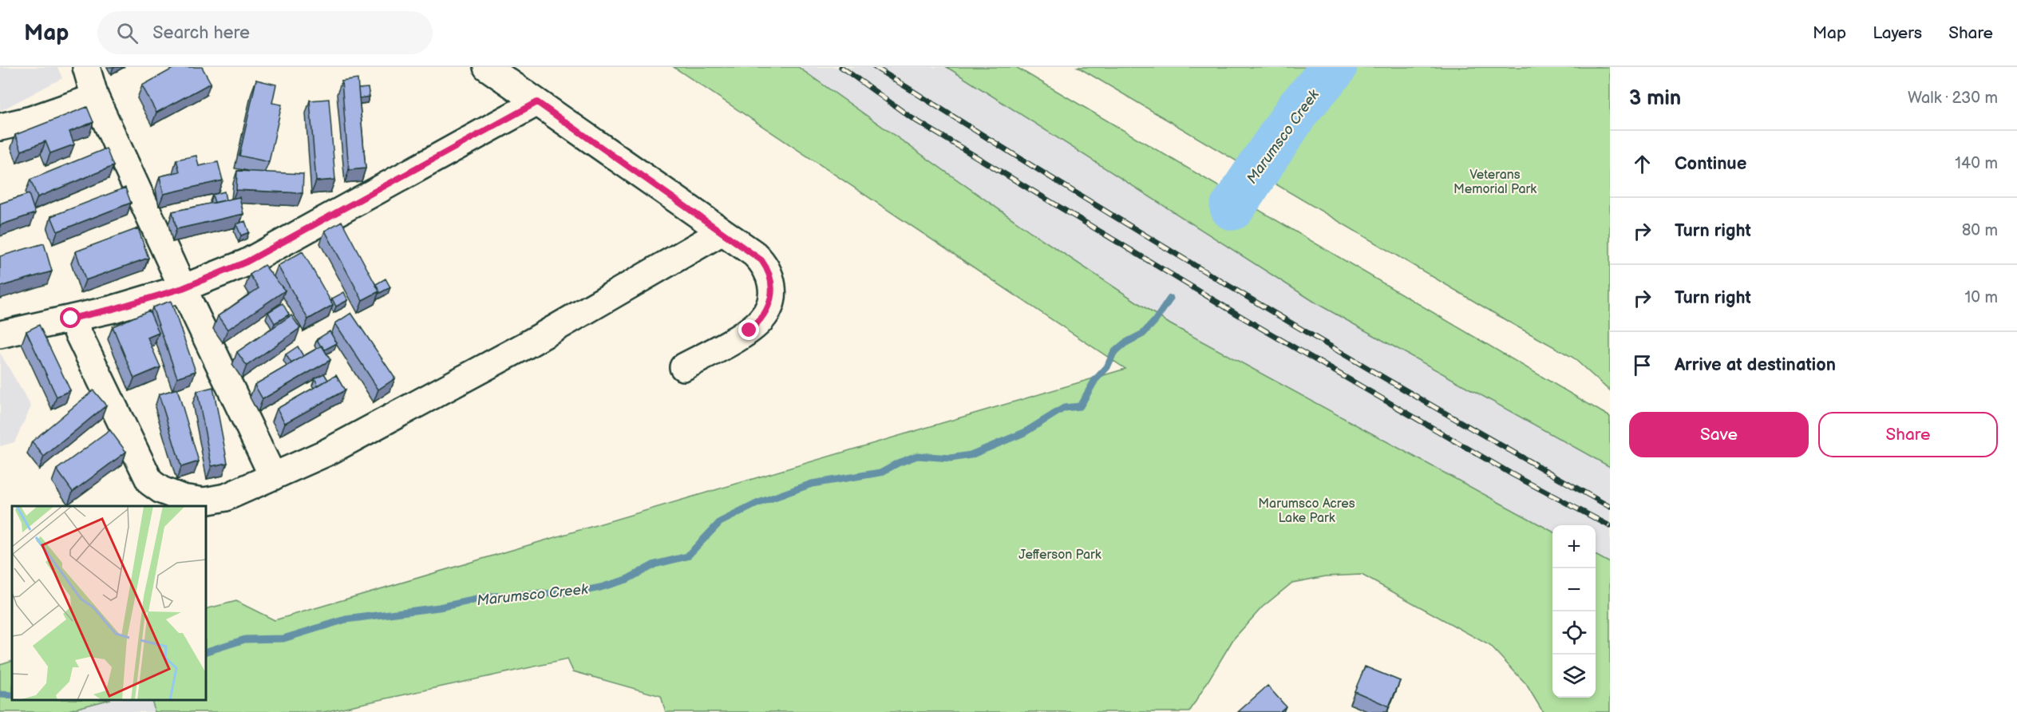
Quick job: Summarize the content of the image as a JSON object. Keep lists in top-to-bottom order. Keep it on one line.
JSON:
{"water":["Marumsco Creek"],"parks":["Veterans Memorial Park","Marumsco Acres Lake Park","Jefferson Park"],"page":{"header":"Map","search":"Search here","nav":["Map","Layers","Share"],"heading":["3 min","Walk · 230 m"],"list":[["Continue","140 m"],["Turn right","80 m"],["Turn right","10 m"],"Arrive at destination"],"buttons":["Save","Share"],"map_buttons":["+","−"]}}
